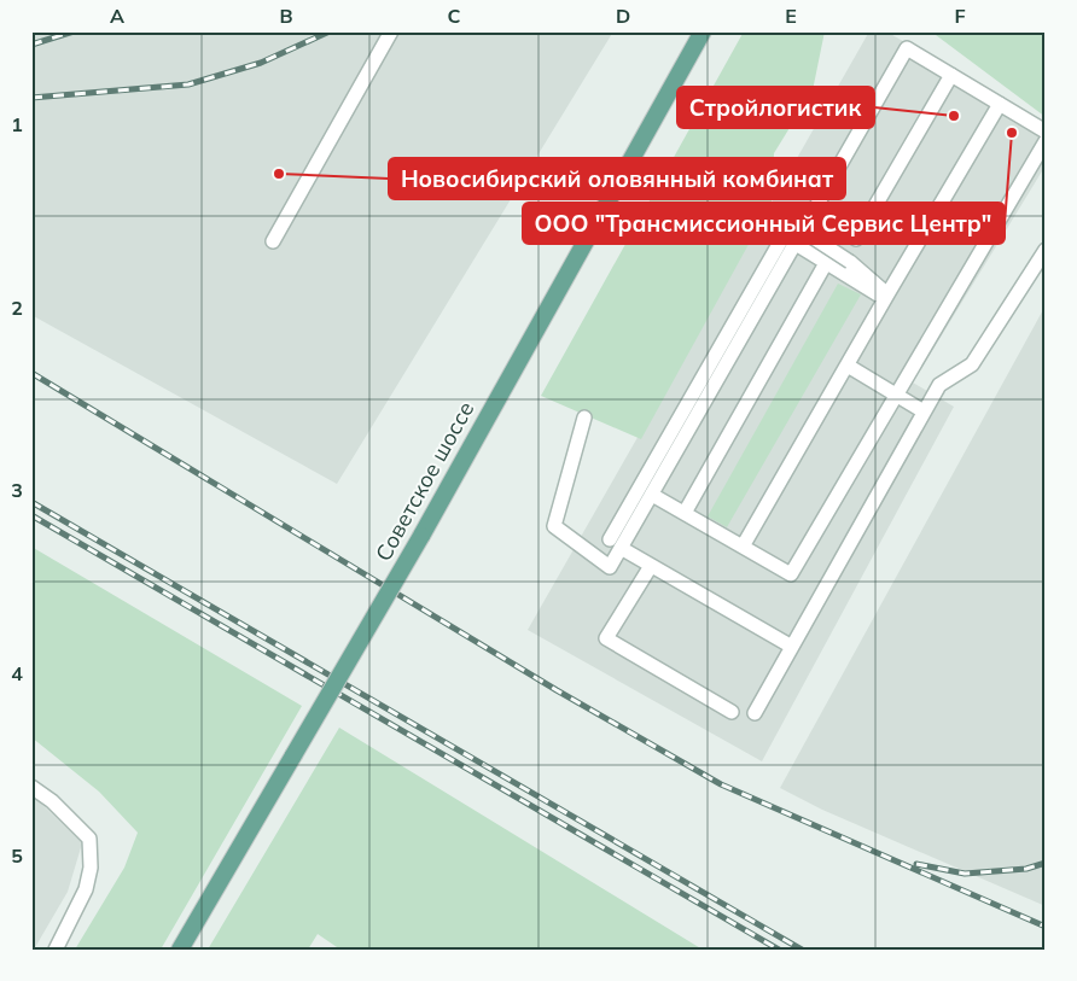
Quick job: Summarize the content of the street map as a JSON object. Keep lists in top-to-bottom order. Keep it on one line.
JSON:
{"streets":{"main road":["Советское шоссе"]},"places":["Стройлогистик","ООО \"Трансмиссионный Сервис Центр\"","Новосибирский оловянный комбинат"],"grid":{"columns":["A","B","C","D","E","F"],"rows":["1","2","3","4","5"]}}
